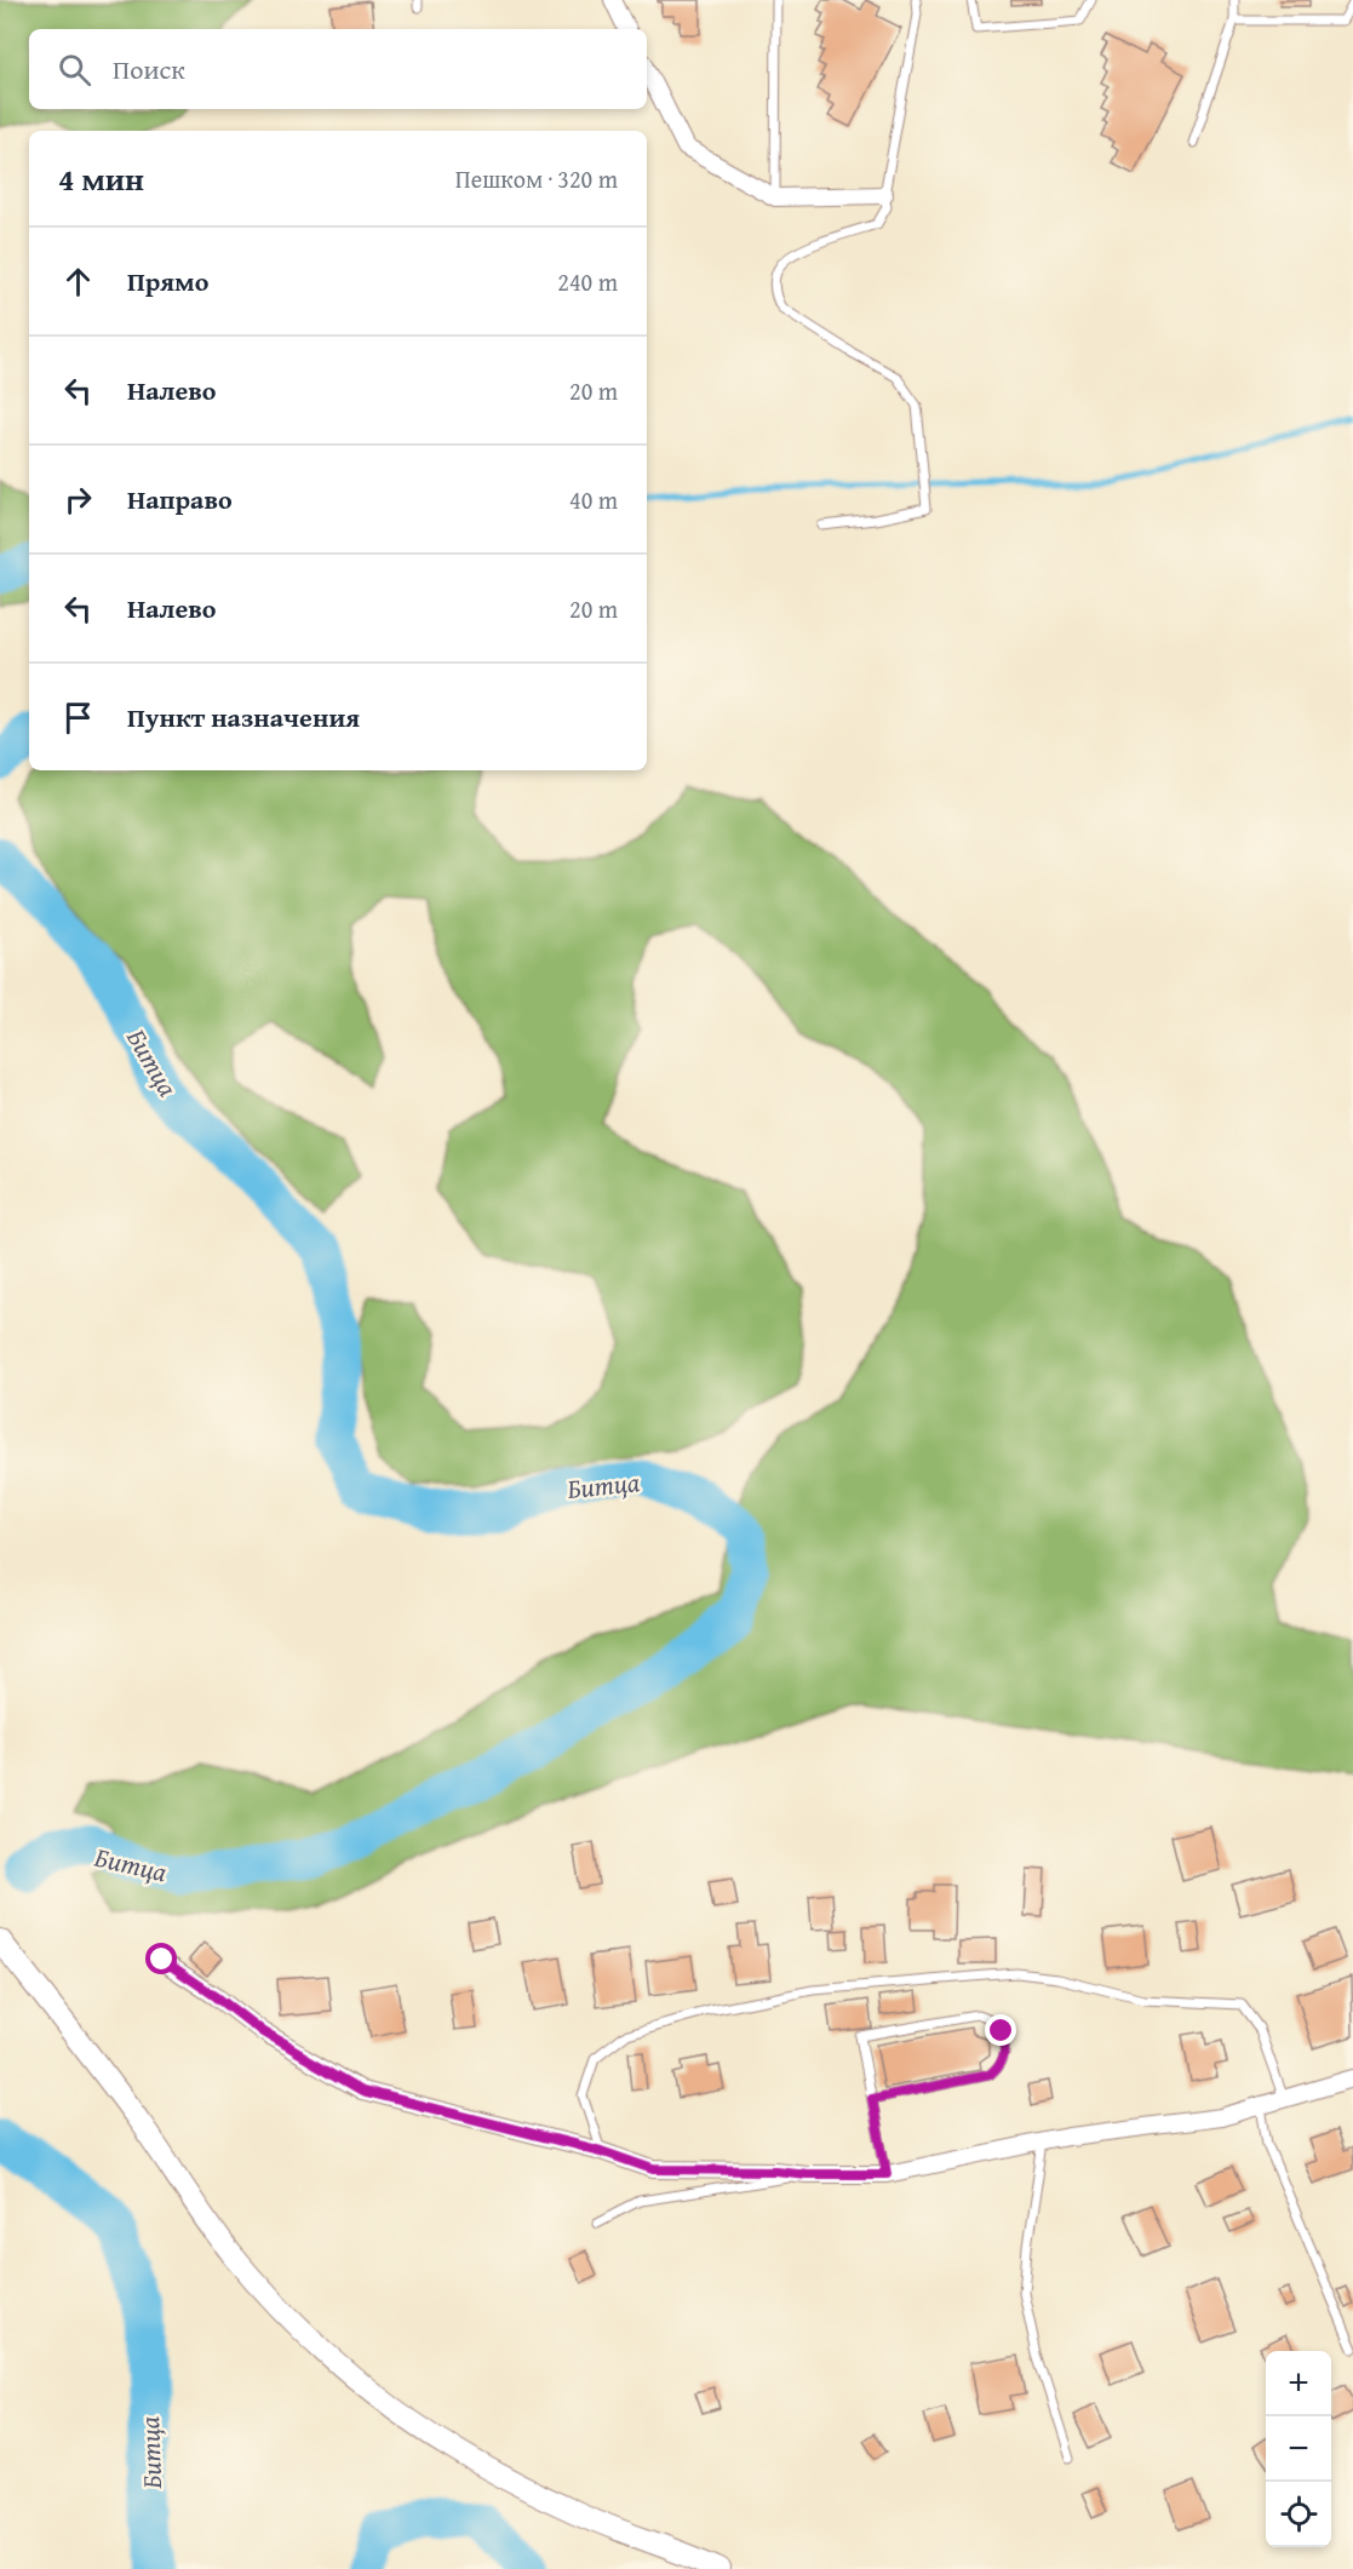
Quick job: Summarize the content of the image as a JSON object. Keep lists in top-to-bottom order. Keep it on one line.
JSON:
{"water":["Битца"],"page":{"search":"Поиск","heading":["4 мин","Пешком · 320 m"],"list":[["Прямо","240 m"],["Налево","20 m"],["Направо","40 m"],["Налево","20 m"],"Пункт назначения"],"map_buttons":["+","−"]}}
